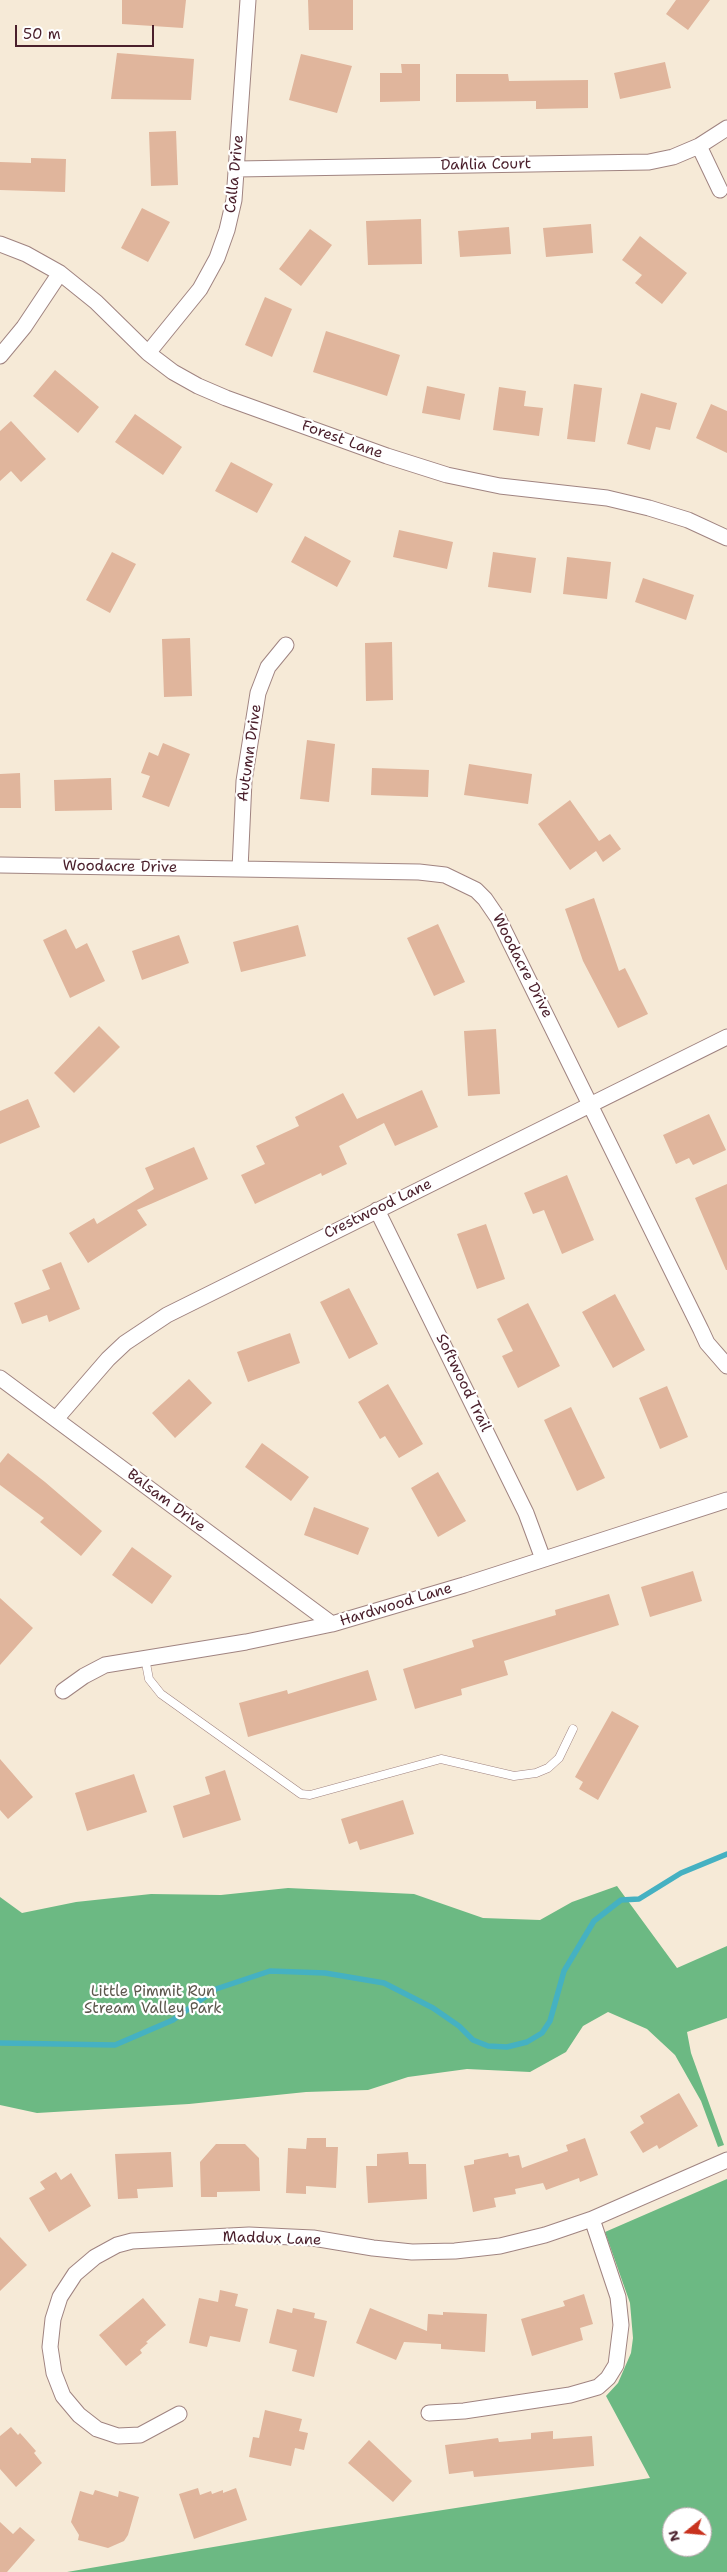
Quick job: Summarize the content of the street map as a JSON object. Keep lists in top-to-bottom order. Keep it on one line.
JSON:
{"streets":{"street":["Dahlia Court","Calla Drive","Forest Lane","Autumn Drive","Woodacre Drive","Crestwood Lane","Softwood Trail","Balsam Drive","Hardwood Lane","Maddux Lane"]},"crossings":[["Dahlia Court","Calla Drive"],["Calla Drive","Forest Lane"],["Autumn Drive","Woodacre Drive"],["Woodacre Drive","Crestwood Lane"],["Crestwood Lane","Softwood Trail"],["Crestwood Lane","Balsam Drive"],["Softwood Trail","Hardwood Lane"],["Balsam Drive","Hardwood Lane"]],"parks":["Little Pimmit Run Stream Valley Park"],"scale_bar":"50 m","north":"left"}
